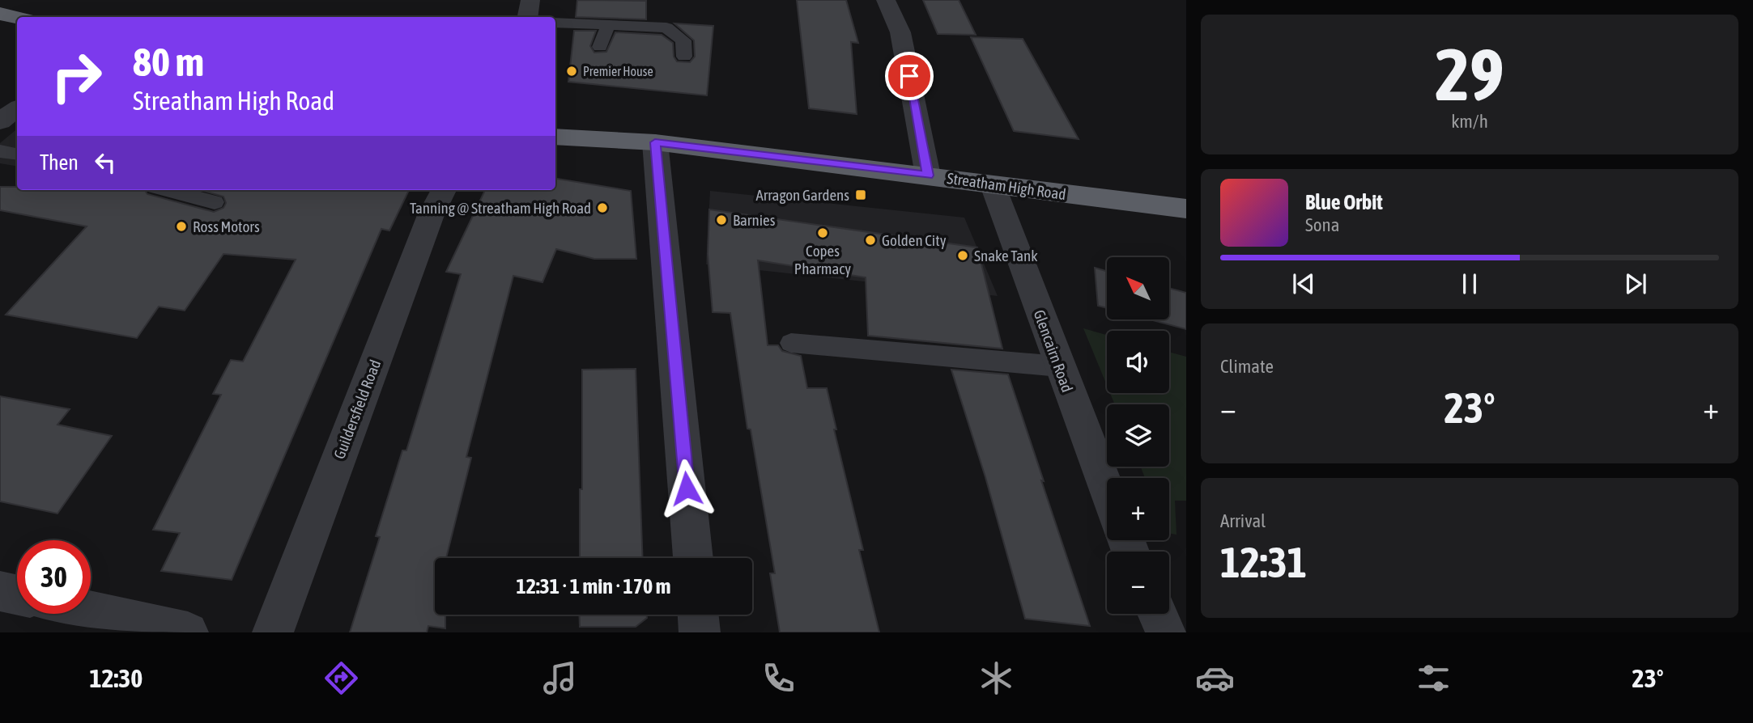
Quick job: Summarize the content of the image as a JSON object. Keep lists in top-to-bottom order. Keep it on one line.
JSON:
{"streets":{"highway":["Streatham High Road"],"street":["Glencairn Road","Guildersfield Road"]},"crossings":[["Streatham High Road","Glencairn Road"]],"places":{"other":["Premier House","Tanning @ Streatham High Road","Barnies","Ross Motors","Copes Pharmacy","Golden City","Snake Tank"],"transit":["Arragon Gardens"]},"north":"top left","page":{"tile":[["29","km/h"],"Climate",["Arrival","12:31"]],"turn":["80 m","Streatham High Road"],"then":"Then","song":["Blue Orbit","Sona"],"map_buttons":["+","−"],"heat":["−","23°","+"],"limit":"30","trip":"12:31 · 1 min · 170 m","tabs":["12:30","23°"]}}
